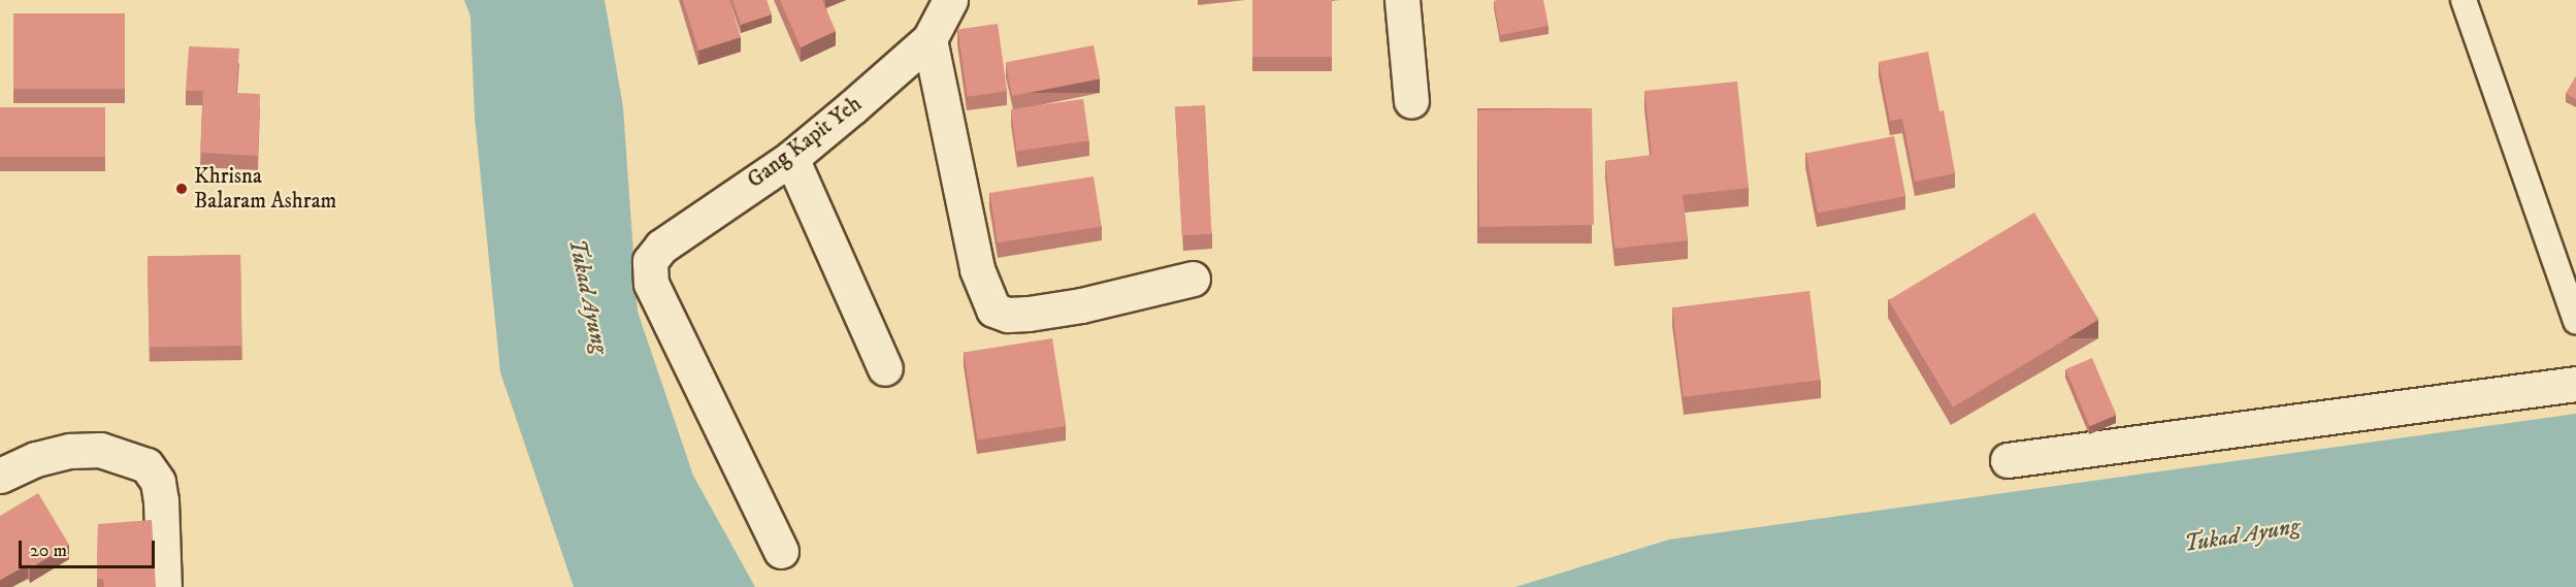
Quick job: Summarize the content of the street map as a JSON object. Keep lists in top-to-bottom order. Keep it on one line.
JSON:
{"streets":{"street":["Gang Kapit Yeh"]},"water":["Tukad Ayung"],"places":["Khrisna Balaram Ashram"],"scale_bar":"20 m"}
